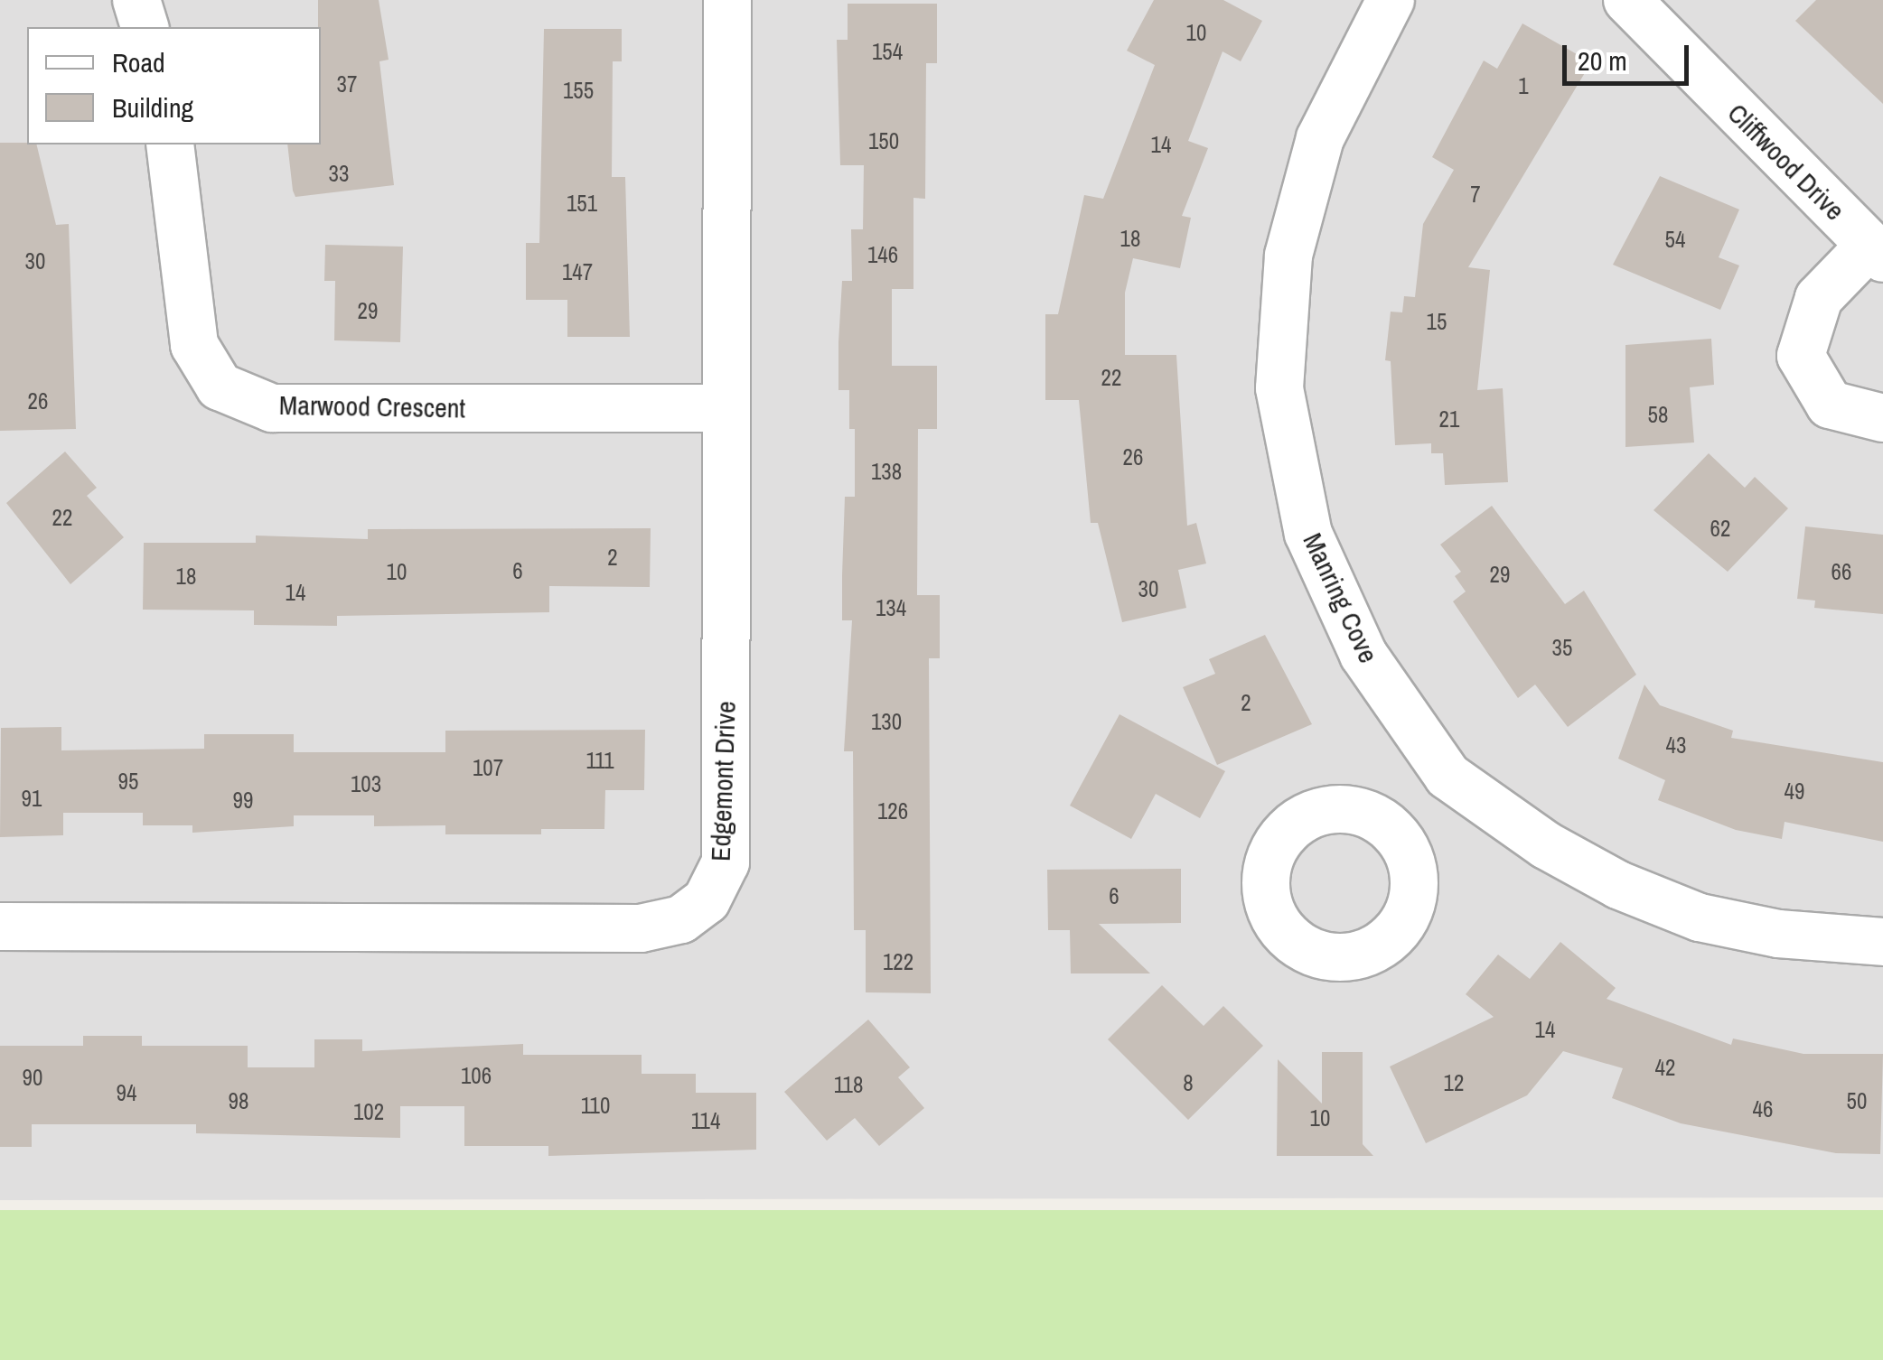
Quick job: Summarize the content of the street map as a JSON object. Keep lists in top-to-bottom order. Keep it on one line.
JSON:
{"streets":{"street":["Cliffwood Drive","Marwood Crescent","Manring Cove","Edgemont Drive"]},"crossings":[["Marwood Crescent","Edgemont Drive"]],"house_numbers":["10","154","37","1","155","150","14","33","7","151","18","54","146","30","147","29","15","22","26","58","21","26","138","22","62","2","6","10","66","29","18","30","14","134","35","2","130","43","111","107","95","103","49","91","99","126","6","122","14","42","106","90","8","12","118","94","98","50","110","46","102","10","114"],"legend":["Road","Building"],"scale_bar":"20 m"}
